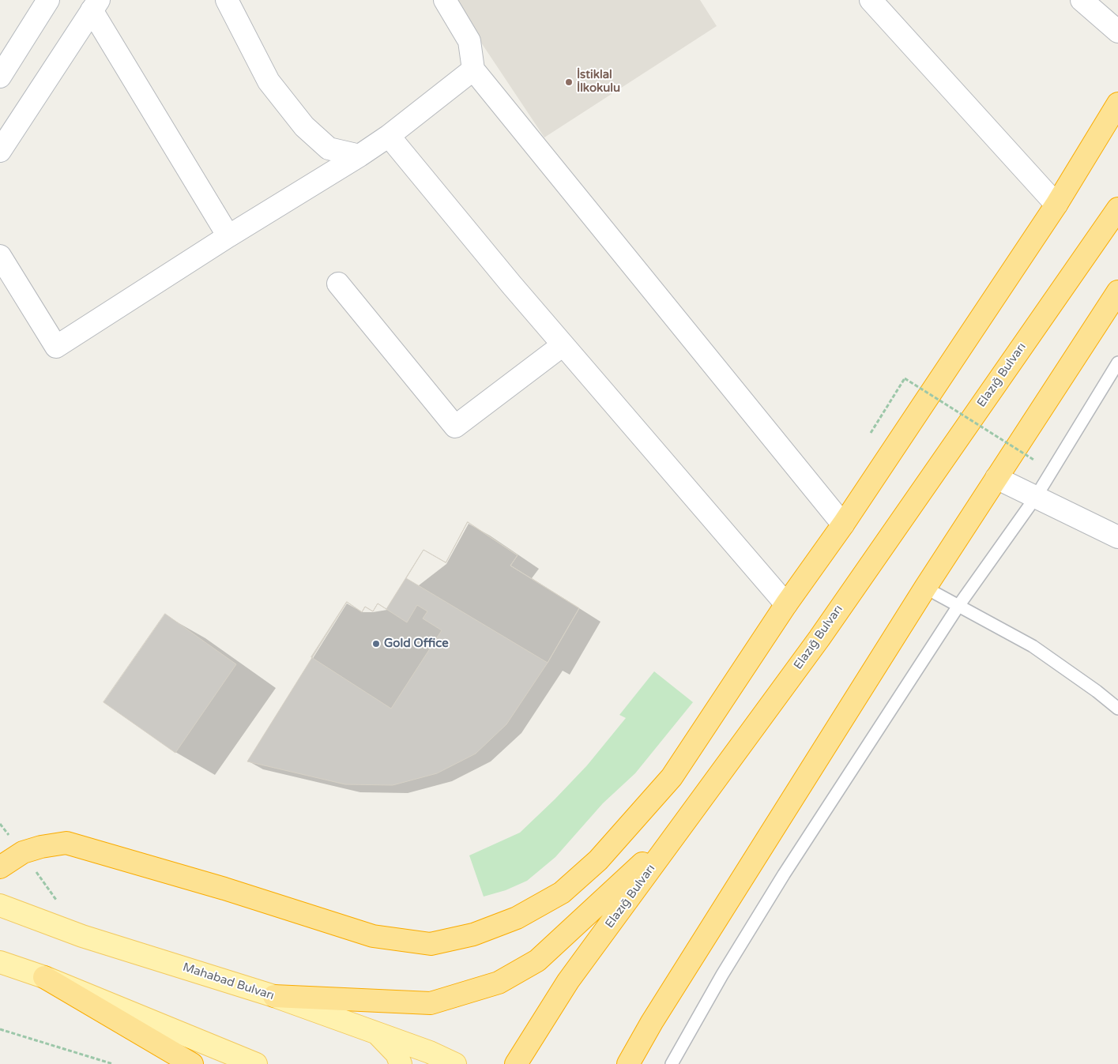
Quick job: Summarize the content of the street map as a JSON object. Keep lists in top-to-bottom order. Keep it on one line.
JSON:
{"streets":{"highway":["Elazığ Bulvarı"],"main road":["Mahabad Bulvarı"]},"places":["İstiklal İlkokulu","Gold Office"]}
